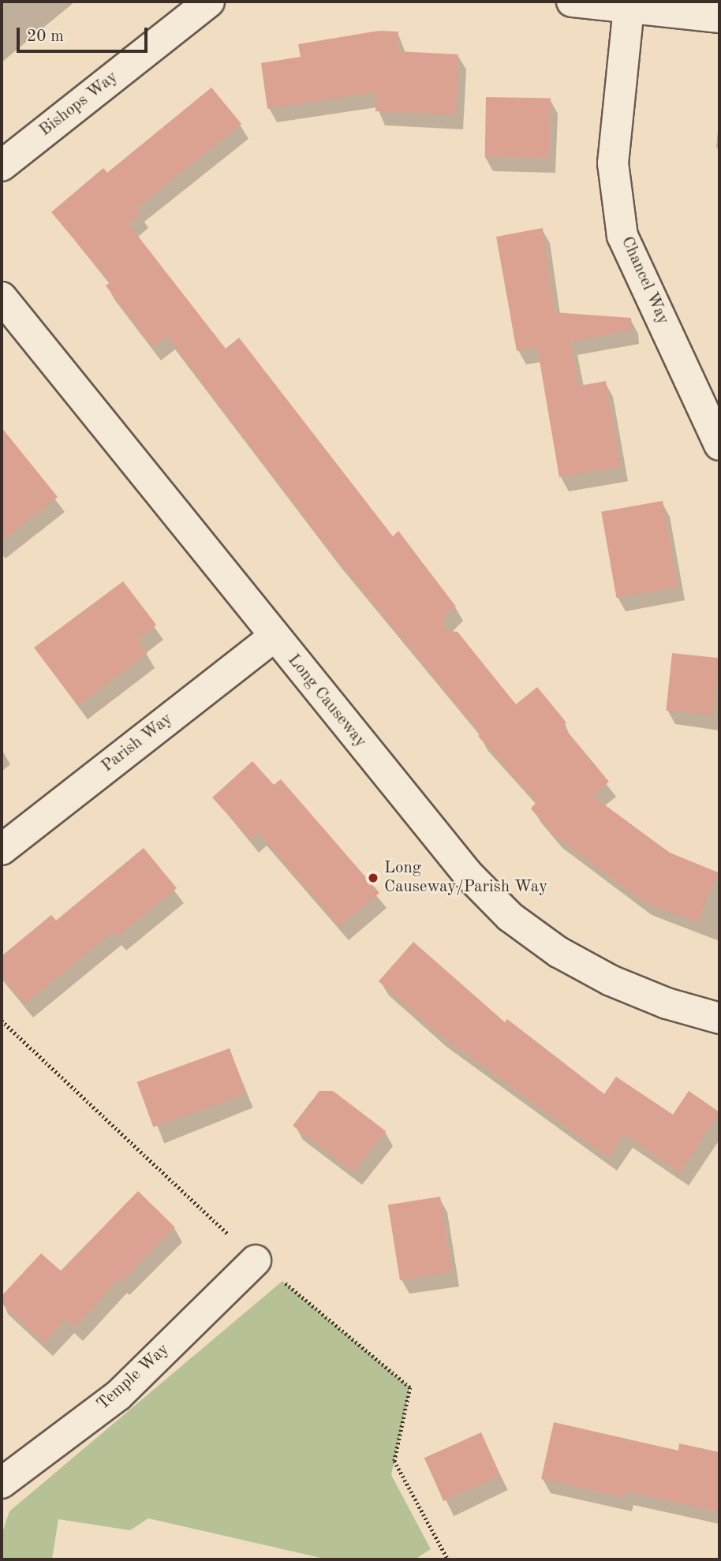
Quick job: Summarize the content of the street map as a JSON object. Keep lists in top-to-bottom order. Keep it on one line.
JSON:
{"streets":{"street":["Bishops Way","Chancel Way","Long Causeway","Parish Way","Temple Way"]},"crossings":[["Long Causeway","Parish Way"]],"places":["Long Causeway/Parish Way"],"scale_bar":"20 m"}
